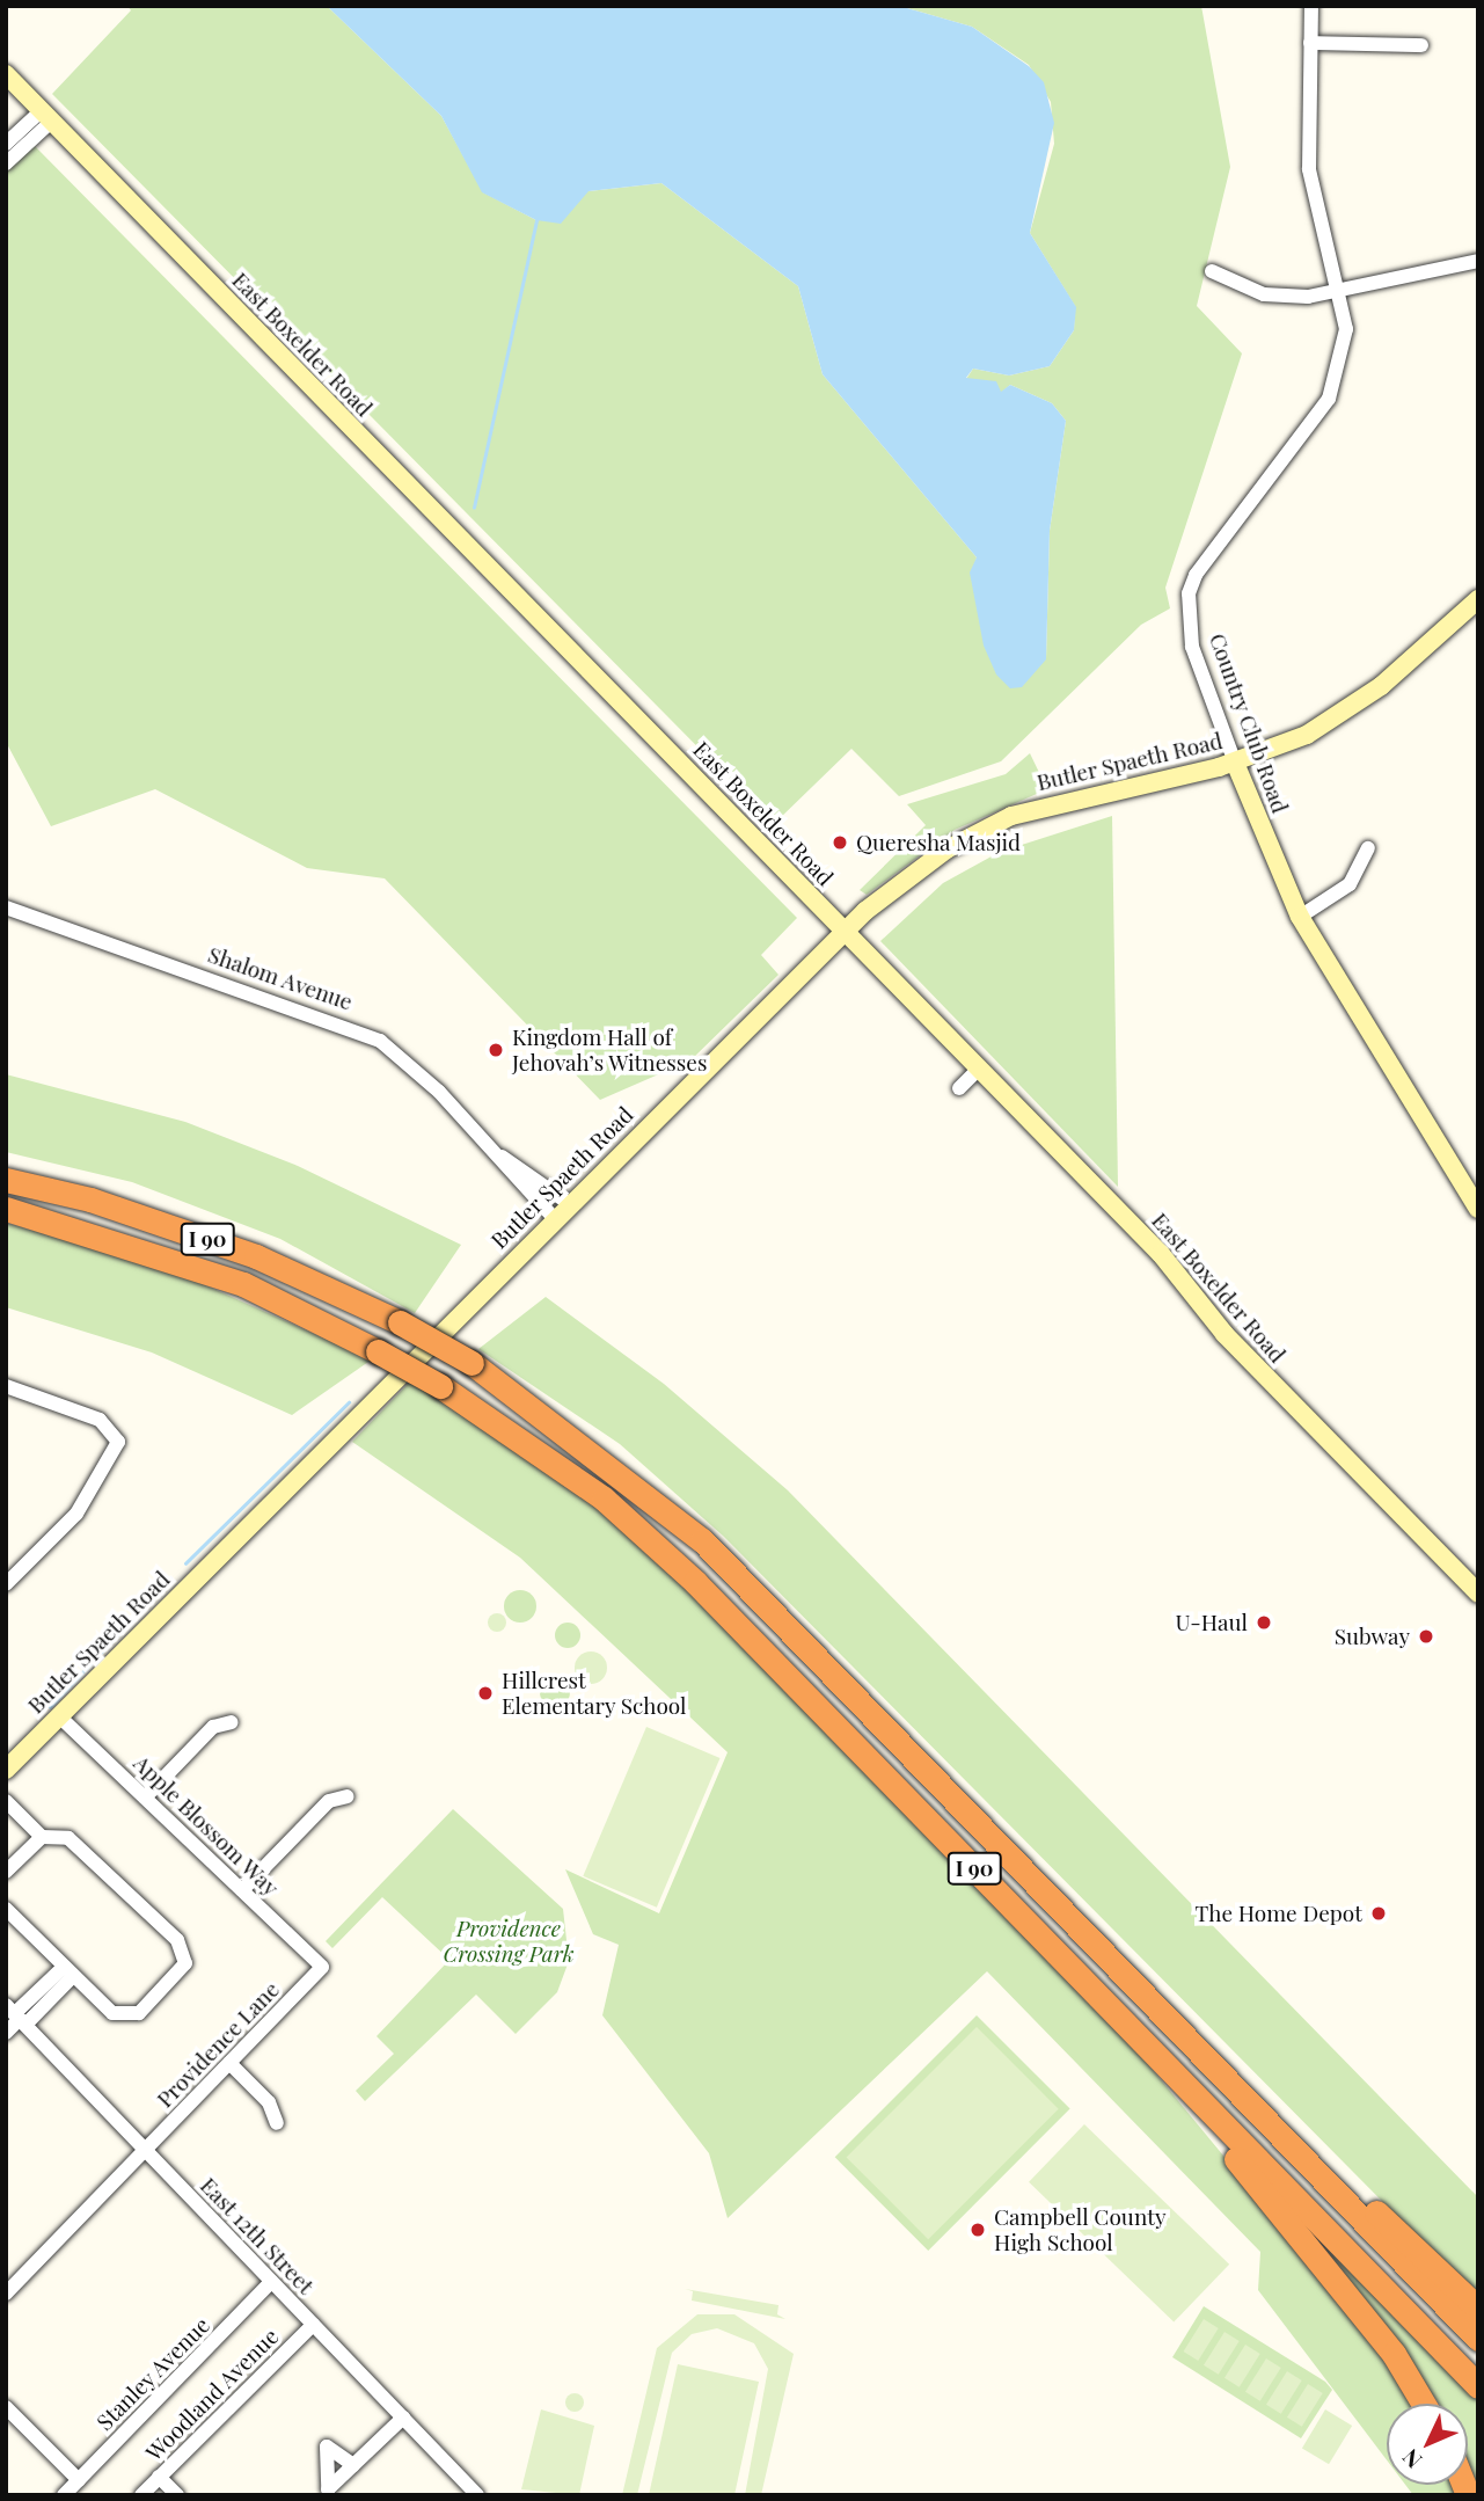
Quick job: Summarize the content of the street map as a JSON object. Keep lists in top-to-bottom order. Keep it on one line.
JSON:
{"streets":{"highway":["I 90"],"main road":["East Boxelder Road","Country Club Road","Butler Spaeth Road"],"street":["Shalom Avenue","Apple Blossom Way","Providence Lane","East 12th Street","Stanley Avenue","Woodland Avenue"]},"crossings":[["East Boxelder Road","Butler Spaeth Road"],["Country Club Road","Butler Spaeth Road"],["Butler Spaeth Road","Shalom Avenue"],["Butler Spaeth Road","Apple Blossom Way"],["Apple Blossom Way","Providence Lane"],["Providence Lane","East 12th Street"],["East 12th Street","Stanley Avenue"],["East 12th Street","Woodland Avenue"]],"parks":["Providence Crossing Park"],"places":["Queresha Masjid","Kingdom Hall of Jehovah’s Witnesses","U-Haul","Subway","Hillcrest Elementary School","The Home Depot","Campbell County High School"],"north":"bottom left"}
